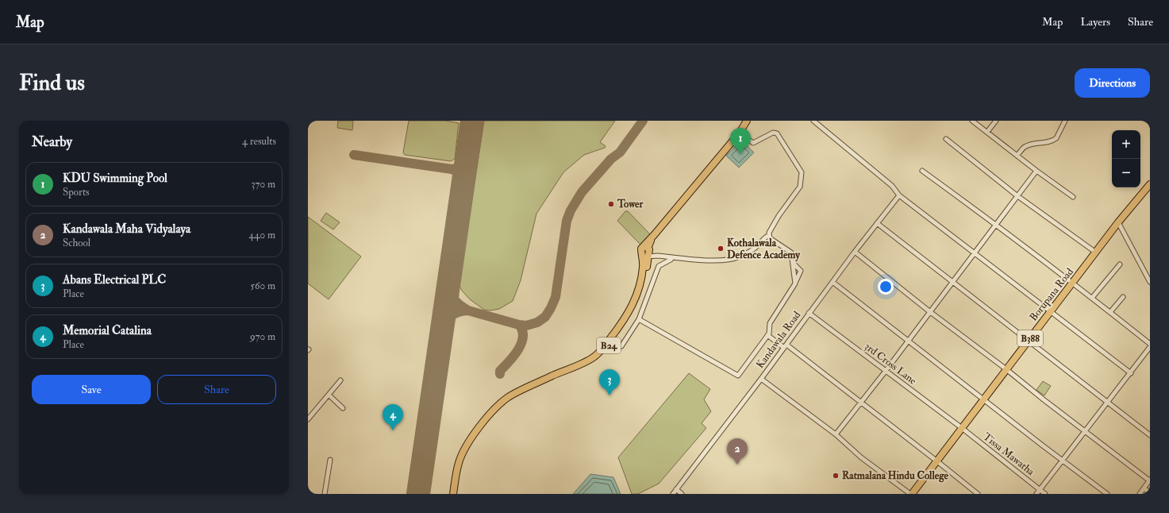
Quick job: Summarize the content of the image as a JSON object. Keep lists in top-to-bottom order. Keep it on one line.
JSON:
{"streets":{"main road":["Borupana Road","B388","B24"],"street":["Kandawala Road","3rd Cross Lane","Tissa Mawatha"]},"crossings":[["Borupana Road","3rd Cross Lane"],["Borupana Road","Tissa Mawatha"],["Kandawala Road","3rd Cross Lane"],["3rd Cross Lane","Tissa Mawatha"]],"places":["Tower","Kothalawala Defence Academy","Ratmalana Hindu College"],"page":{"header":"Map","nav":["Map","Layers","Share"],"buttons":["Directions",["Save","Share"]],"title":"Find us","heading":["Nearby","4 results"],"pins":["1","3","4","2"],"map_buttons":["+","−"],"list":[{"mark":"1","name":"KDU Swimming Pool","note":"Sports","value":"370 m"},{"mark":"2","name":"Kandawala Maha Vidyalaya","note":"School","value":"440 m"},{"mark":"3","name":"Abans Electrical PLC","note":"Place","value":"560 m"},{"mark":"4","name":"Memorial Catalina","note":"Place","value":"970 m"}]}}
